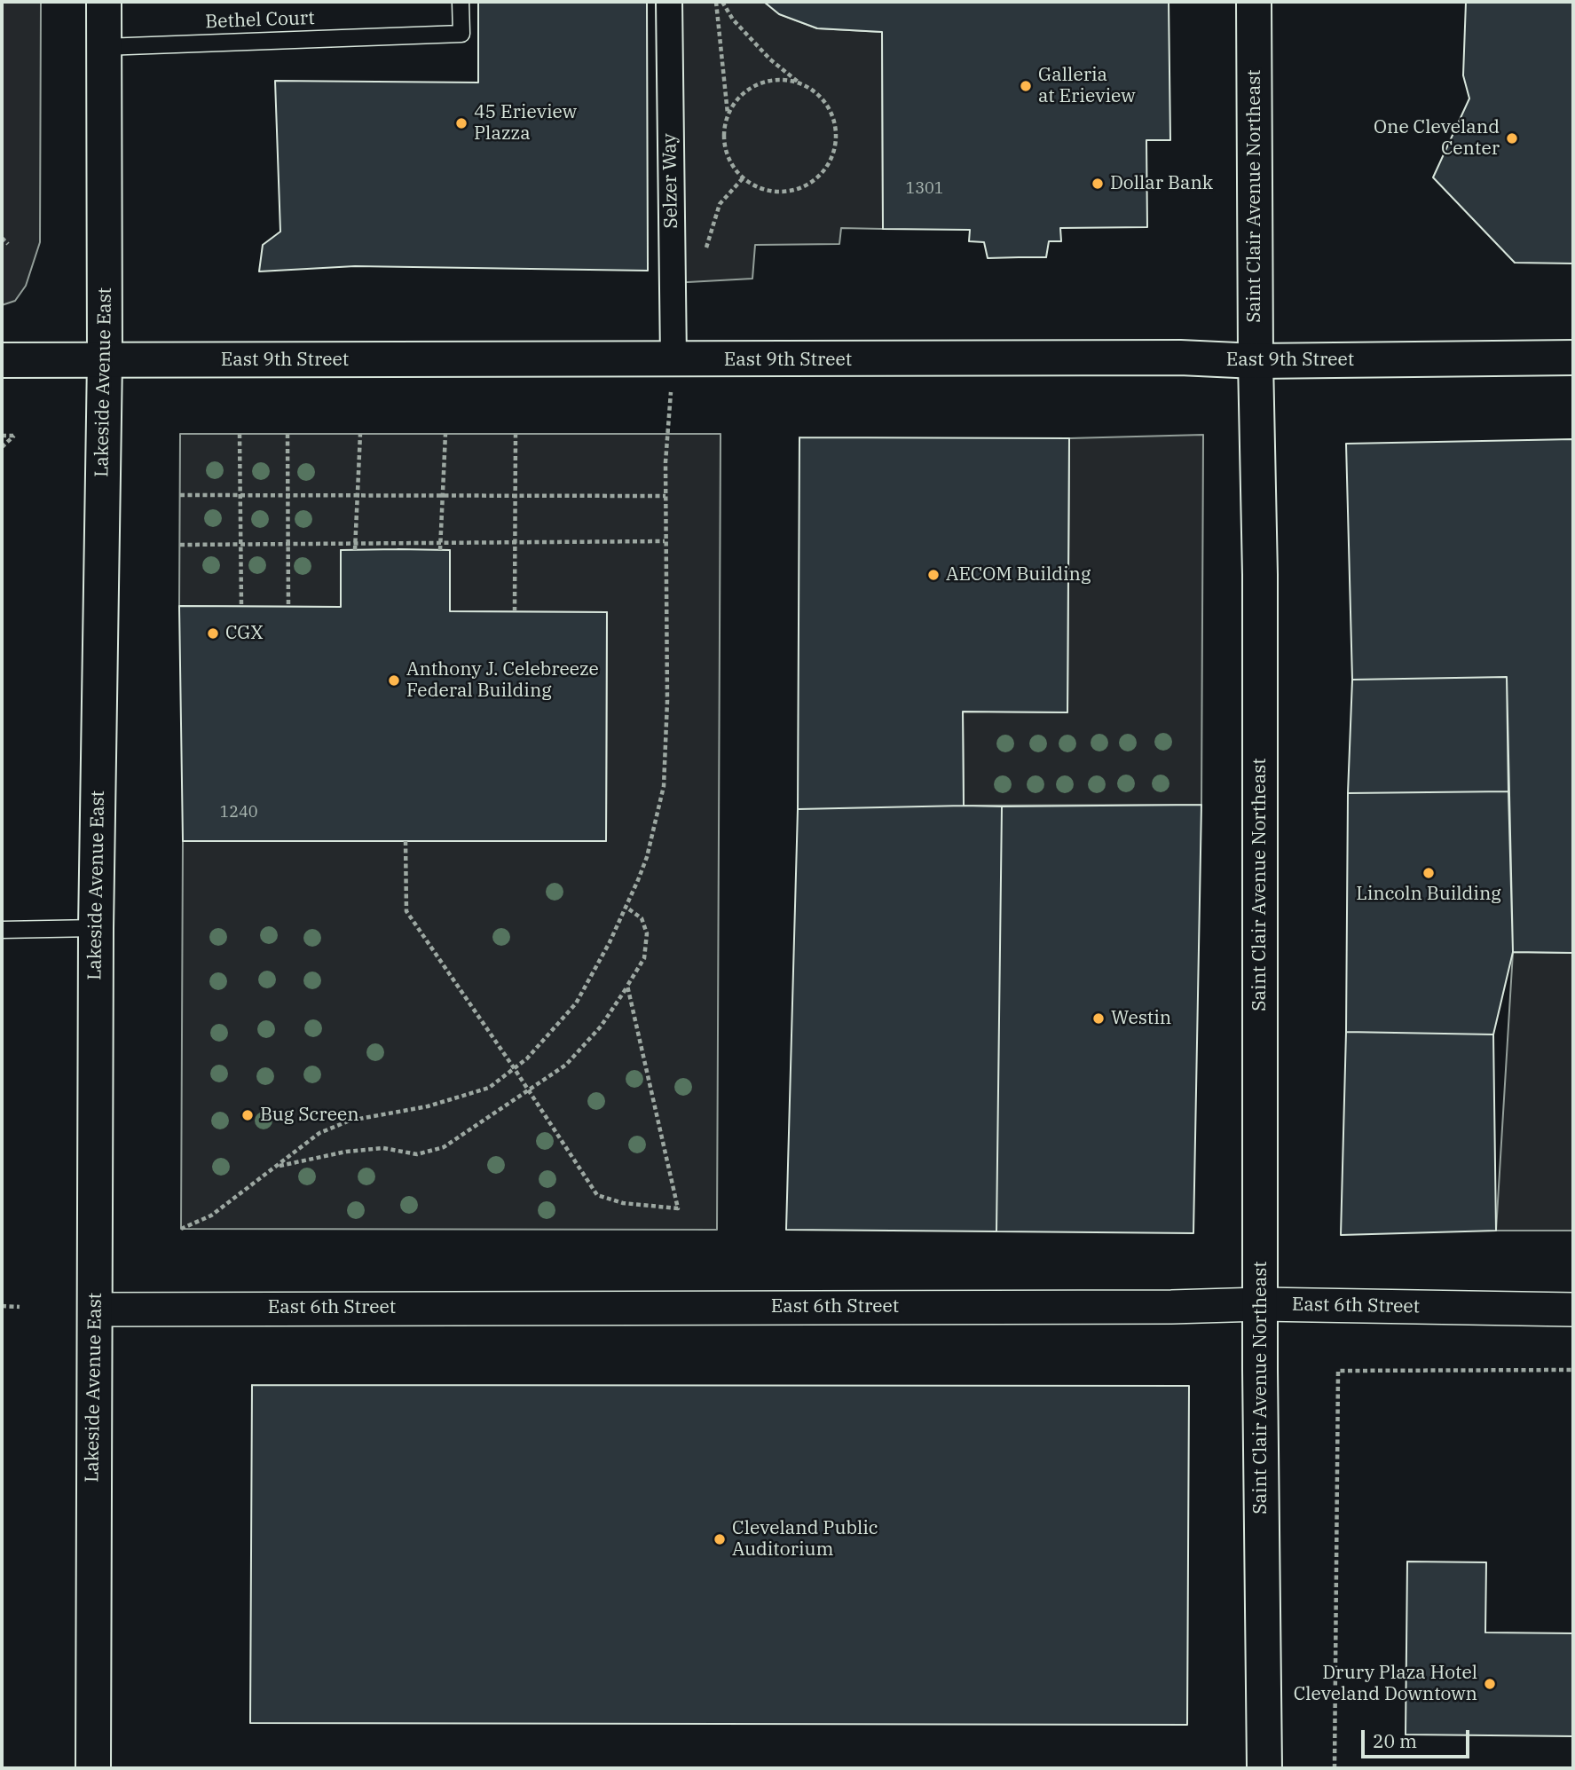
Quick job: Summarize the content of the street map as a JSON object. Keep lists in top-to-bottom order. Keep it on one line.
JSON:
{"streets":{"street":["Selzer Way","Saint Clair Avenue Northeast","East 9th Street","Lakeside Avenue East","East 6th Street"],"lane":["Bethel Court"]},"crossings":[["Bethel Court","Lakeside Avenue East"],["Selzer Way","East 9th Street"],["Saint Clair Avenue Northeast","East 9th Street"],["Saint Clair Avenue Northeast","East 6th Street"],["East 9th Street","Lakeside Avenue East"],["Lakeside Avenue East","East 6th Street"]],"places":["Galleria at Erieview","45 Erieview Plazza","One Cleveland Center","Dollar Bank","AECOM Building","CGX","Anthony J. Celebreeze Federal Building","Lincoln Building","Westin","Bug Screen","Cleveland Public Auditorium","Drury Plaza Hotel Cleveland Downtown"],"house_numbers":["1301","1240"],"scale_bar":"20 m"}
